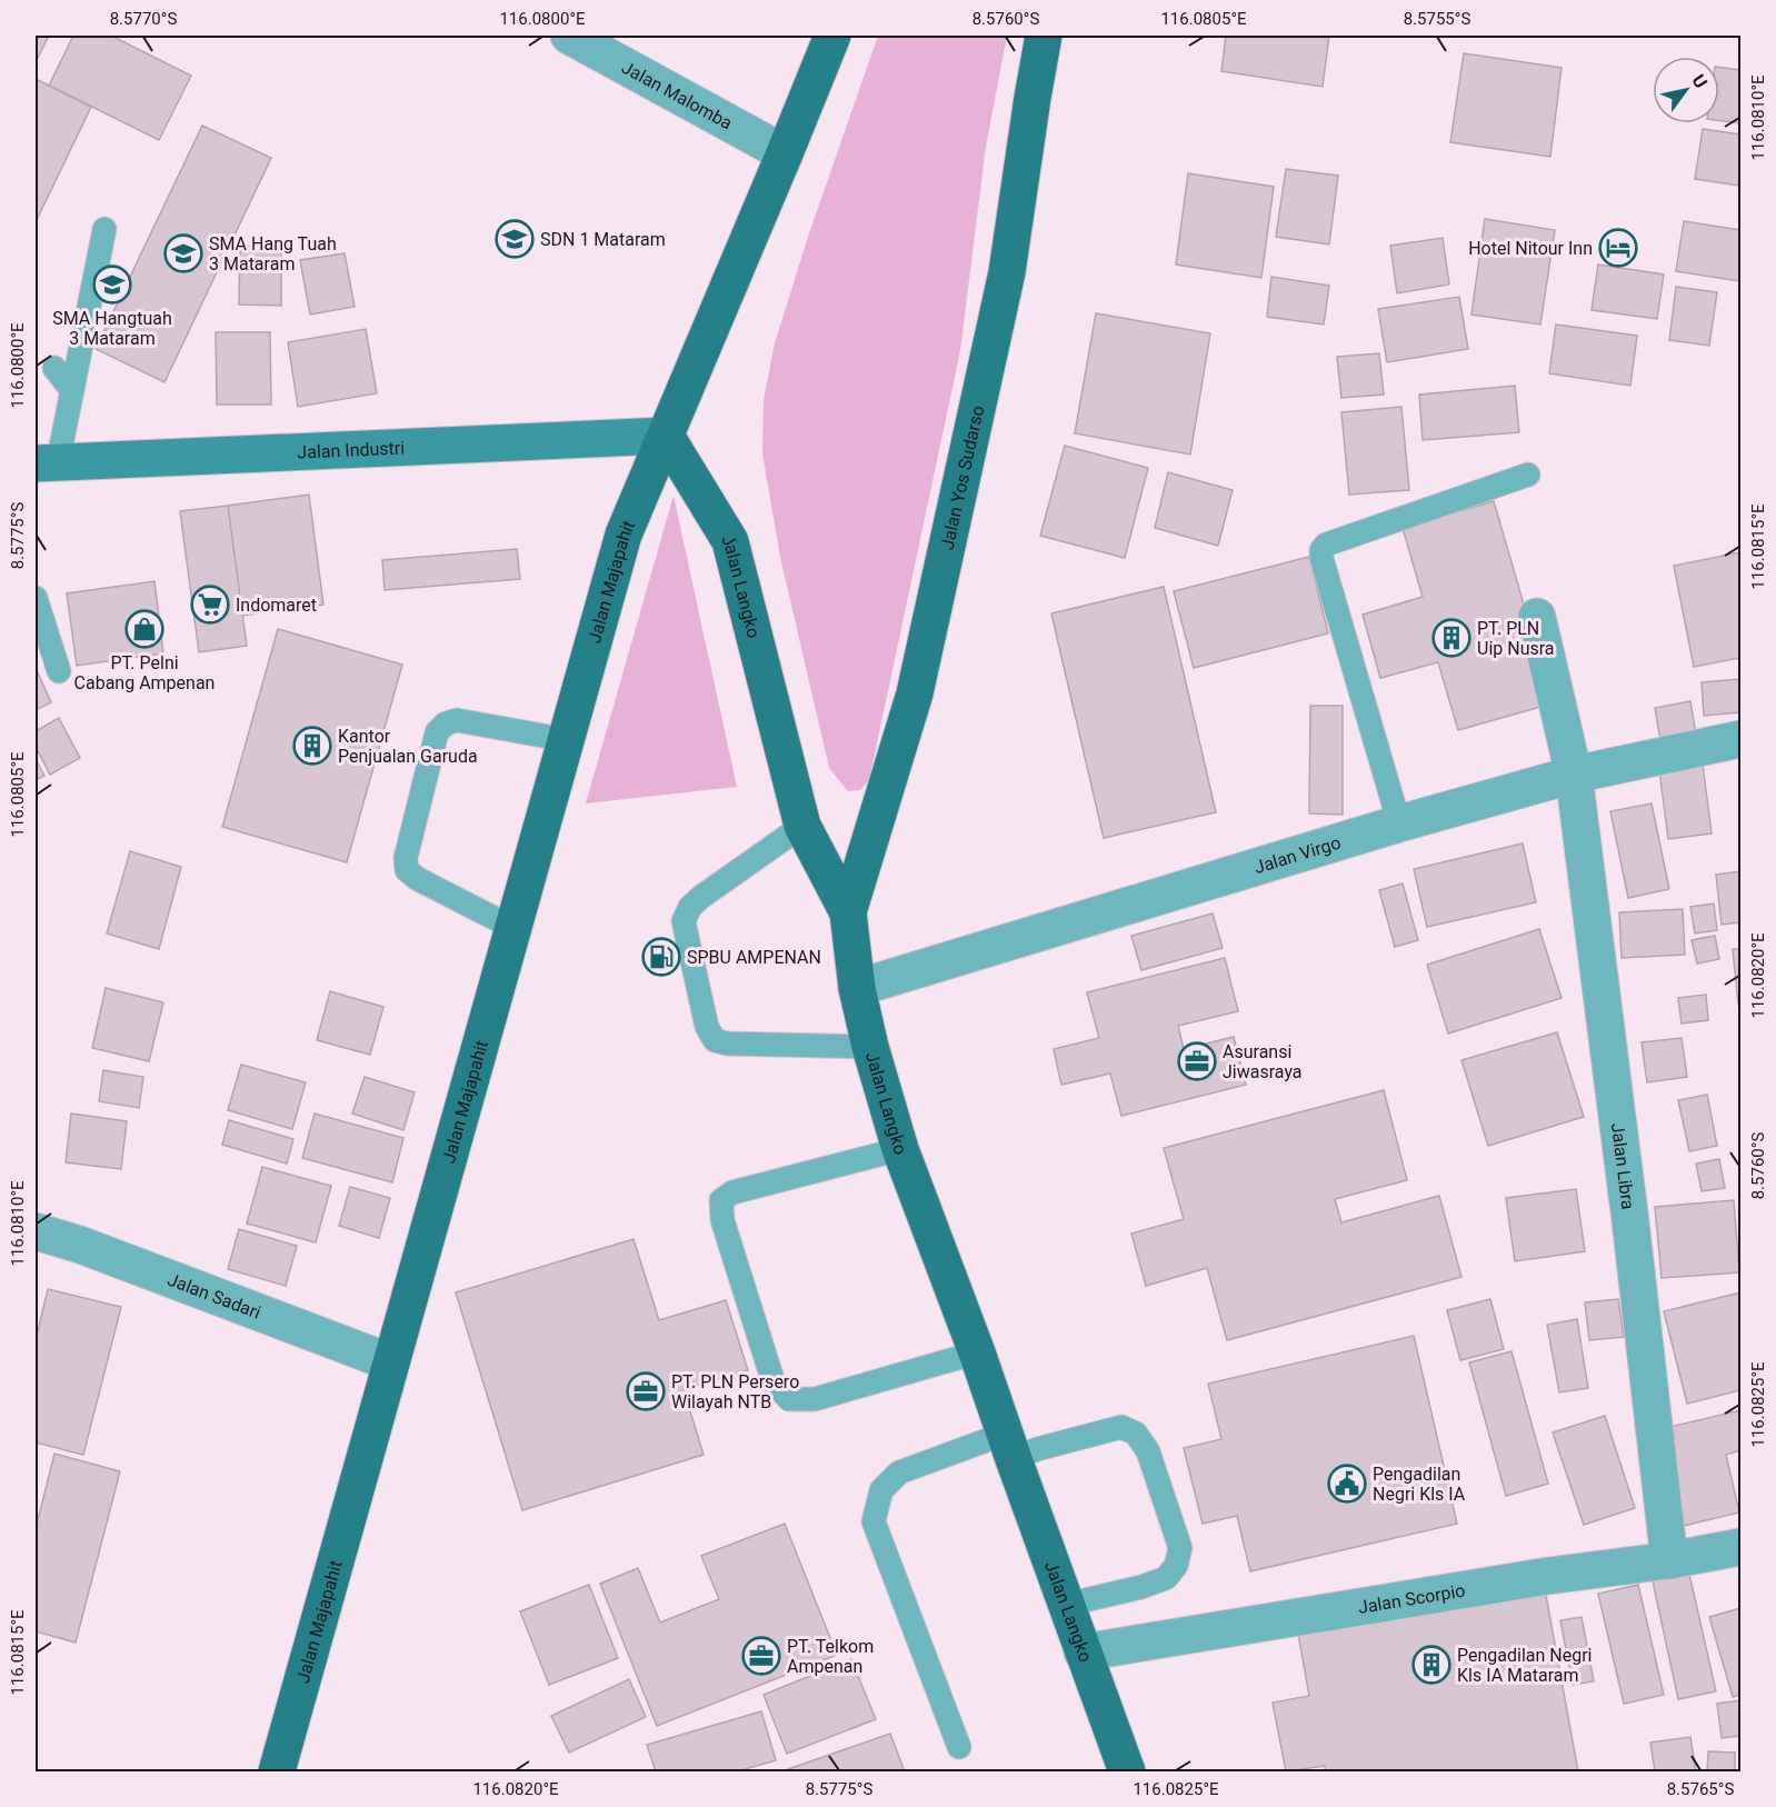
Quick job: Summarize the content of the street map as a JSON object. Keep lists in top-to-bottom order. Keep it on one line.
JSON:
{"streets":{"main road":["Jalan Yos Sudarso","Jalan Majapahit","Jalan Langko"],"street":["Jalan Malomba","Jalan Industri","Jalan Virgo","Jalan Libra","Jalan Sadari","Jalan Scorpio"]},"crossings":[["Jalan Industri","Jalan Majapahit"],["Jalan Industri","Jalan Langko"],["Jalan Yos Sudarso","Jalan Langko"],["Jalan Majapahit","Jalan Langko"],["Jalan Majapahit","Jalan Sadari"],["Jalan Langko","Jalan Virgo"],["Jalan Langko","Jalan Scorpio"],["Jalan Virgo","Jalan Libra"],["Jalan Libra","Jalan Scorpio"]],"places":{"school or university":["SDN 1 Mataram","SMA Hang Tuah 3 Mataram","SMA Hangtuah 3 Mataram"],"hotel":["Hotel Nitour Inn"],"supermarket":["Indomaret"],"shop":["PT. Pelni Cabang Ampenan"],"building":["PT. PLN Uip Nusra","Kantor Penjualan Garuda","Pengadilan Negri Kls IA Mataram"],"fuel station":["SPBU AMPENAN"],"office":["Asuransi Jiwasraya","PT. PLN Persero Wilayah NTB","PT. Telkom Ampenan"],"public building":["Pengadilan Negri Kls IA"]},"north":"top right","coordinates":["8.5770°S","116.0800°E","8.5760°S","116.0805°E","8.5755°S","116.0810°E","8.5775°S","116.0815°E","116.0820°E","116.0825°E","8.5765°S"]}
